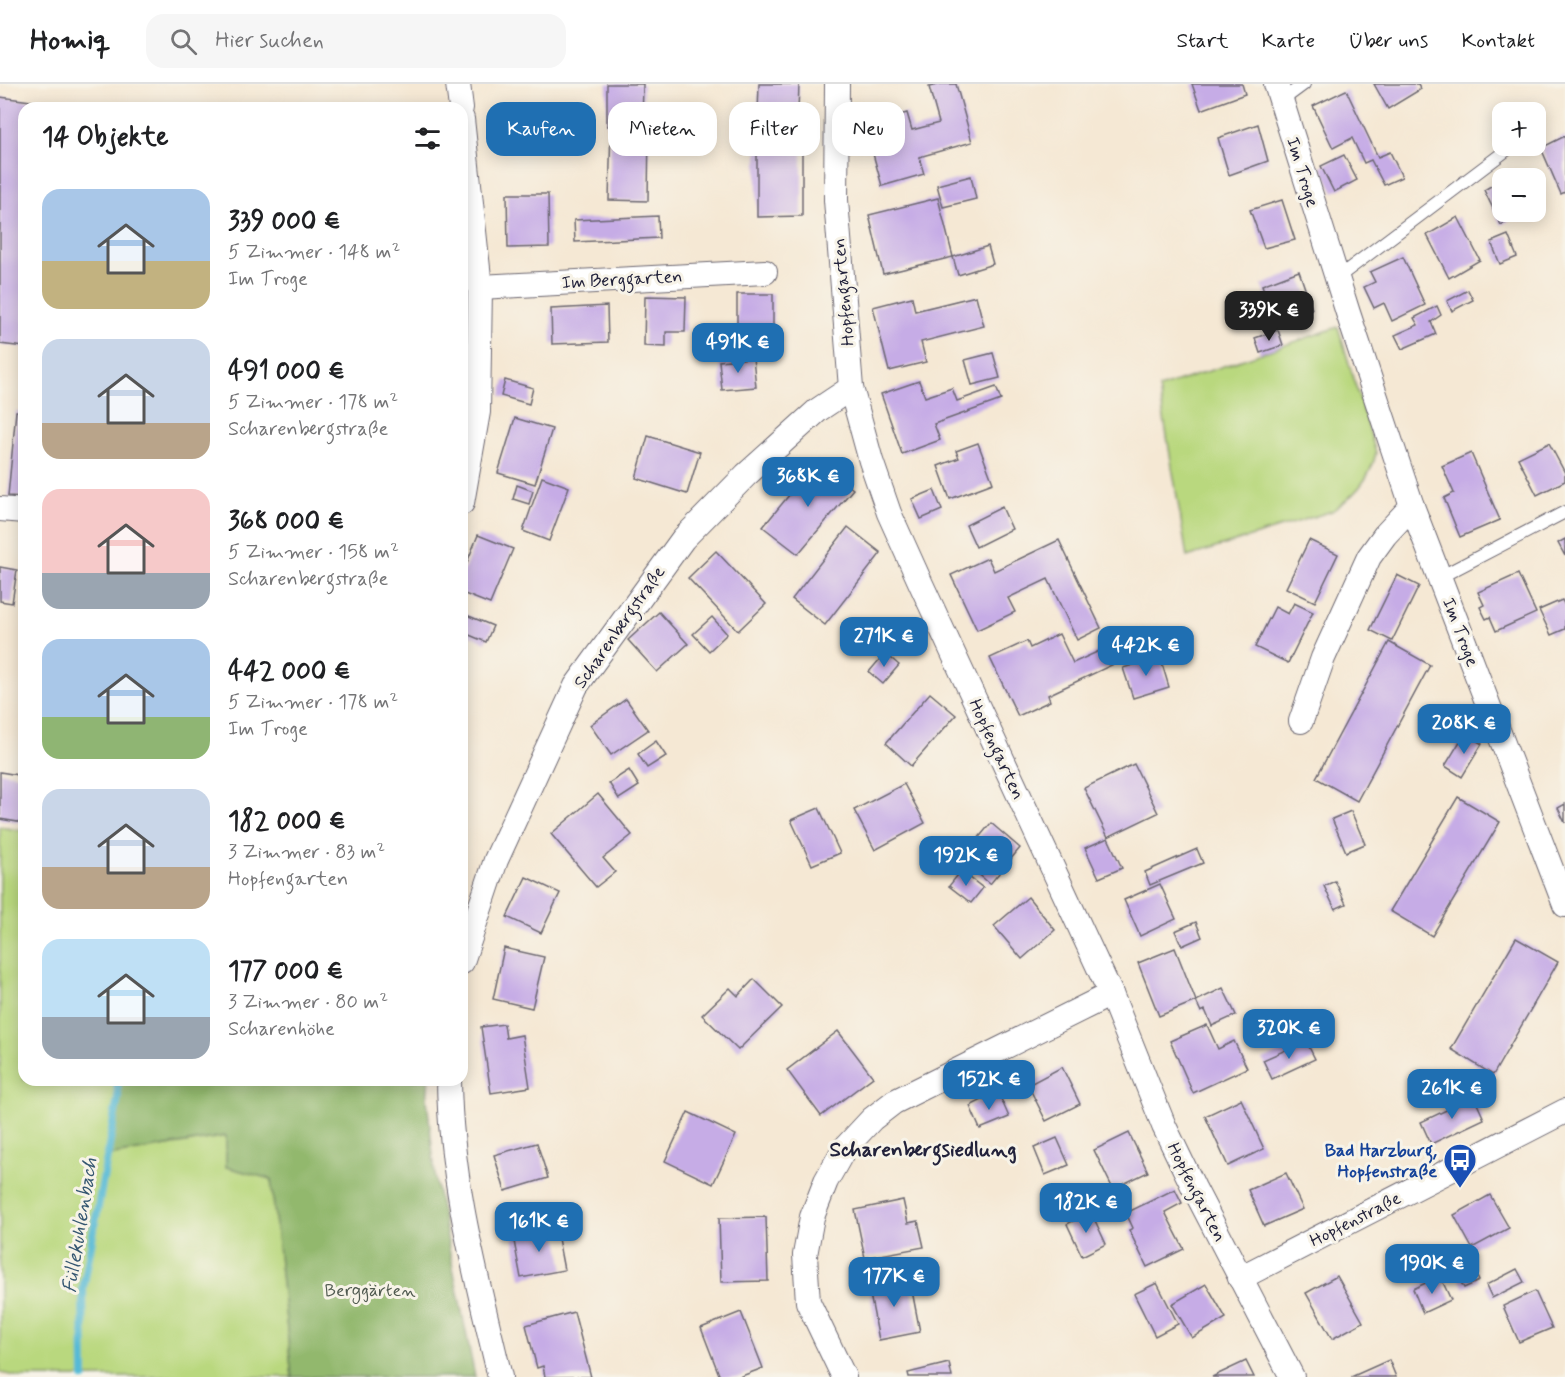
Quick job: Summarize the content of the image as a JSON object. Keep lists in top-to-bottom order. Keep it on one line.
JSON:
{"streets":{"street":["Im Troge","Im Berggarten","Hopfengarten","Scharenbergstraße","Hopfenstraße"]},"crossings":[["Hopfengarten","Scharenbergstraße"],["Hopfengarten","Hopfenstraße"]],"districts":["Scharenbergsiedlung"],"water":["Füllekuhlenbach"],"parks":["Berggärten"],"places":{"bus stop":["Bad Harzburg, Hopfenstraße"]},"page":{"header":"Homiq","search":"Hier suchen","nav":["Start","Karte","Über uns","Kontakt"],"map_buttons":["+","−"],"chip":["Kaufen","Mieten","Filter","Neu"],"heading":"14 Objekte","list":[{"name":"339 000 €","note":"5 Zimmer · 148 m² · Im Troge"},{"name":"491 000 €","note":"5 Zimmer · 178 m² · Scharenbergstraße"},{"name":"368 000 €","note":"5 Zimmer · 158 m² · Scharenbergstraße"},{"name":"442 000 €","note":"5 Zimmer · 178 m² · Im Troge"},{"name":"182 000 €","note":"3 Zimmer · 83 m² · Hopfengarten"},{"name":"177 000 €","note":"3 Zimmer · 80 m² · Scharenhöhe"}],"price":["339K €","491K €","368K €","271K €","442K €","208K €","192K €","320K €","152K €","261K €","182K €","161K €","190K €","177K €"]}}
